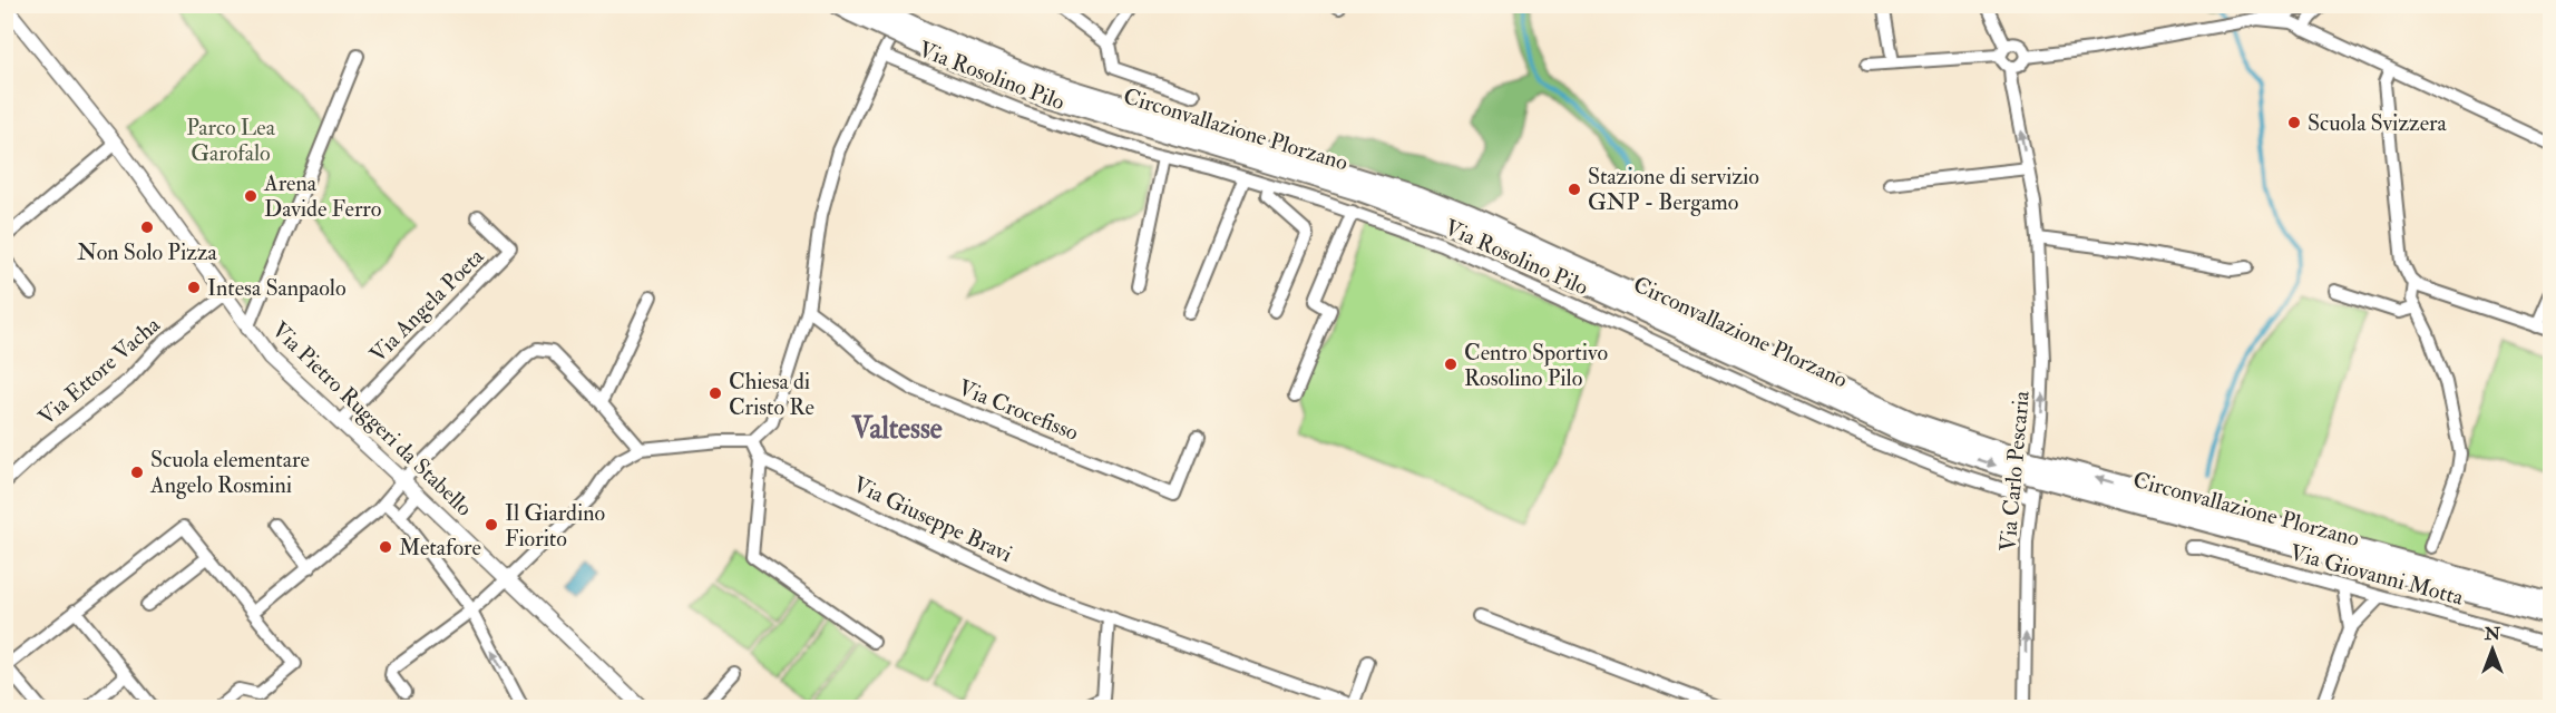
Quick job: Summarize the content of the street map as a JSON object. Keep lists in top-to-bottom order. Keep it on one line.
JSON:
{"streets":{"highway":["Circonvallazione Plorzano"],"street":["Via Rosolino Pilo","Via Angela Poeta","Via Ettore Vacha","Via Crocefisso","Via Pietro Ruggeri da Stabello","Via Carlo Pescaria","Via Giuseppe Bravi","Via Giovanni Motta"]},"crossings":[["Via Rosolino Pilo","Via Carlo Pescaria"],["Via Angela Poeta","Via Pietro Ruggeri da Stabello"],["Via Ettore Vacha","Via Pietro Ruggeri da Stabello"]],"one_way":["Via Carlo Pescaria"],"districts":["Valtesse"],"parks":["Parco Lea Garofalo"],"places":["Scuola Svizzera","Stazione di servizio GNP - Bergamo","Arena Davide Ferro","Non Solo Pizza","Intesa Sanpaolo","Centro Sportivo Rosolino Pilo","Chiesa di Cristo Re","Scuola elementare Angelo Rosmini","Il Giardino Fiorito","Metafore"],"north":"top"}
